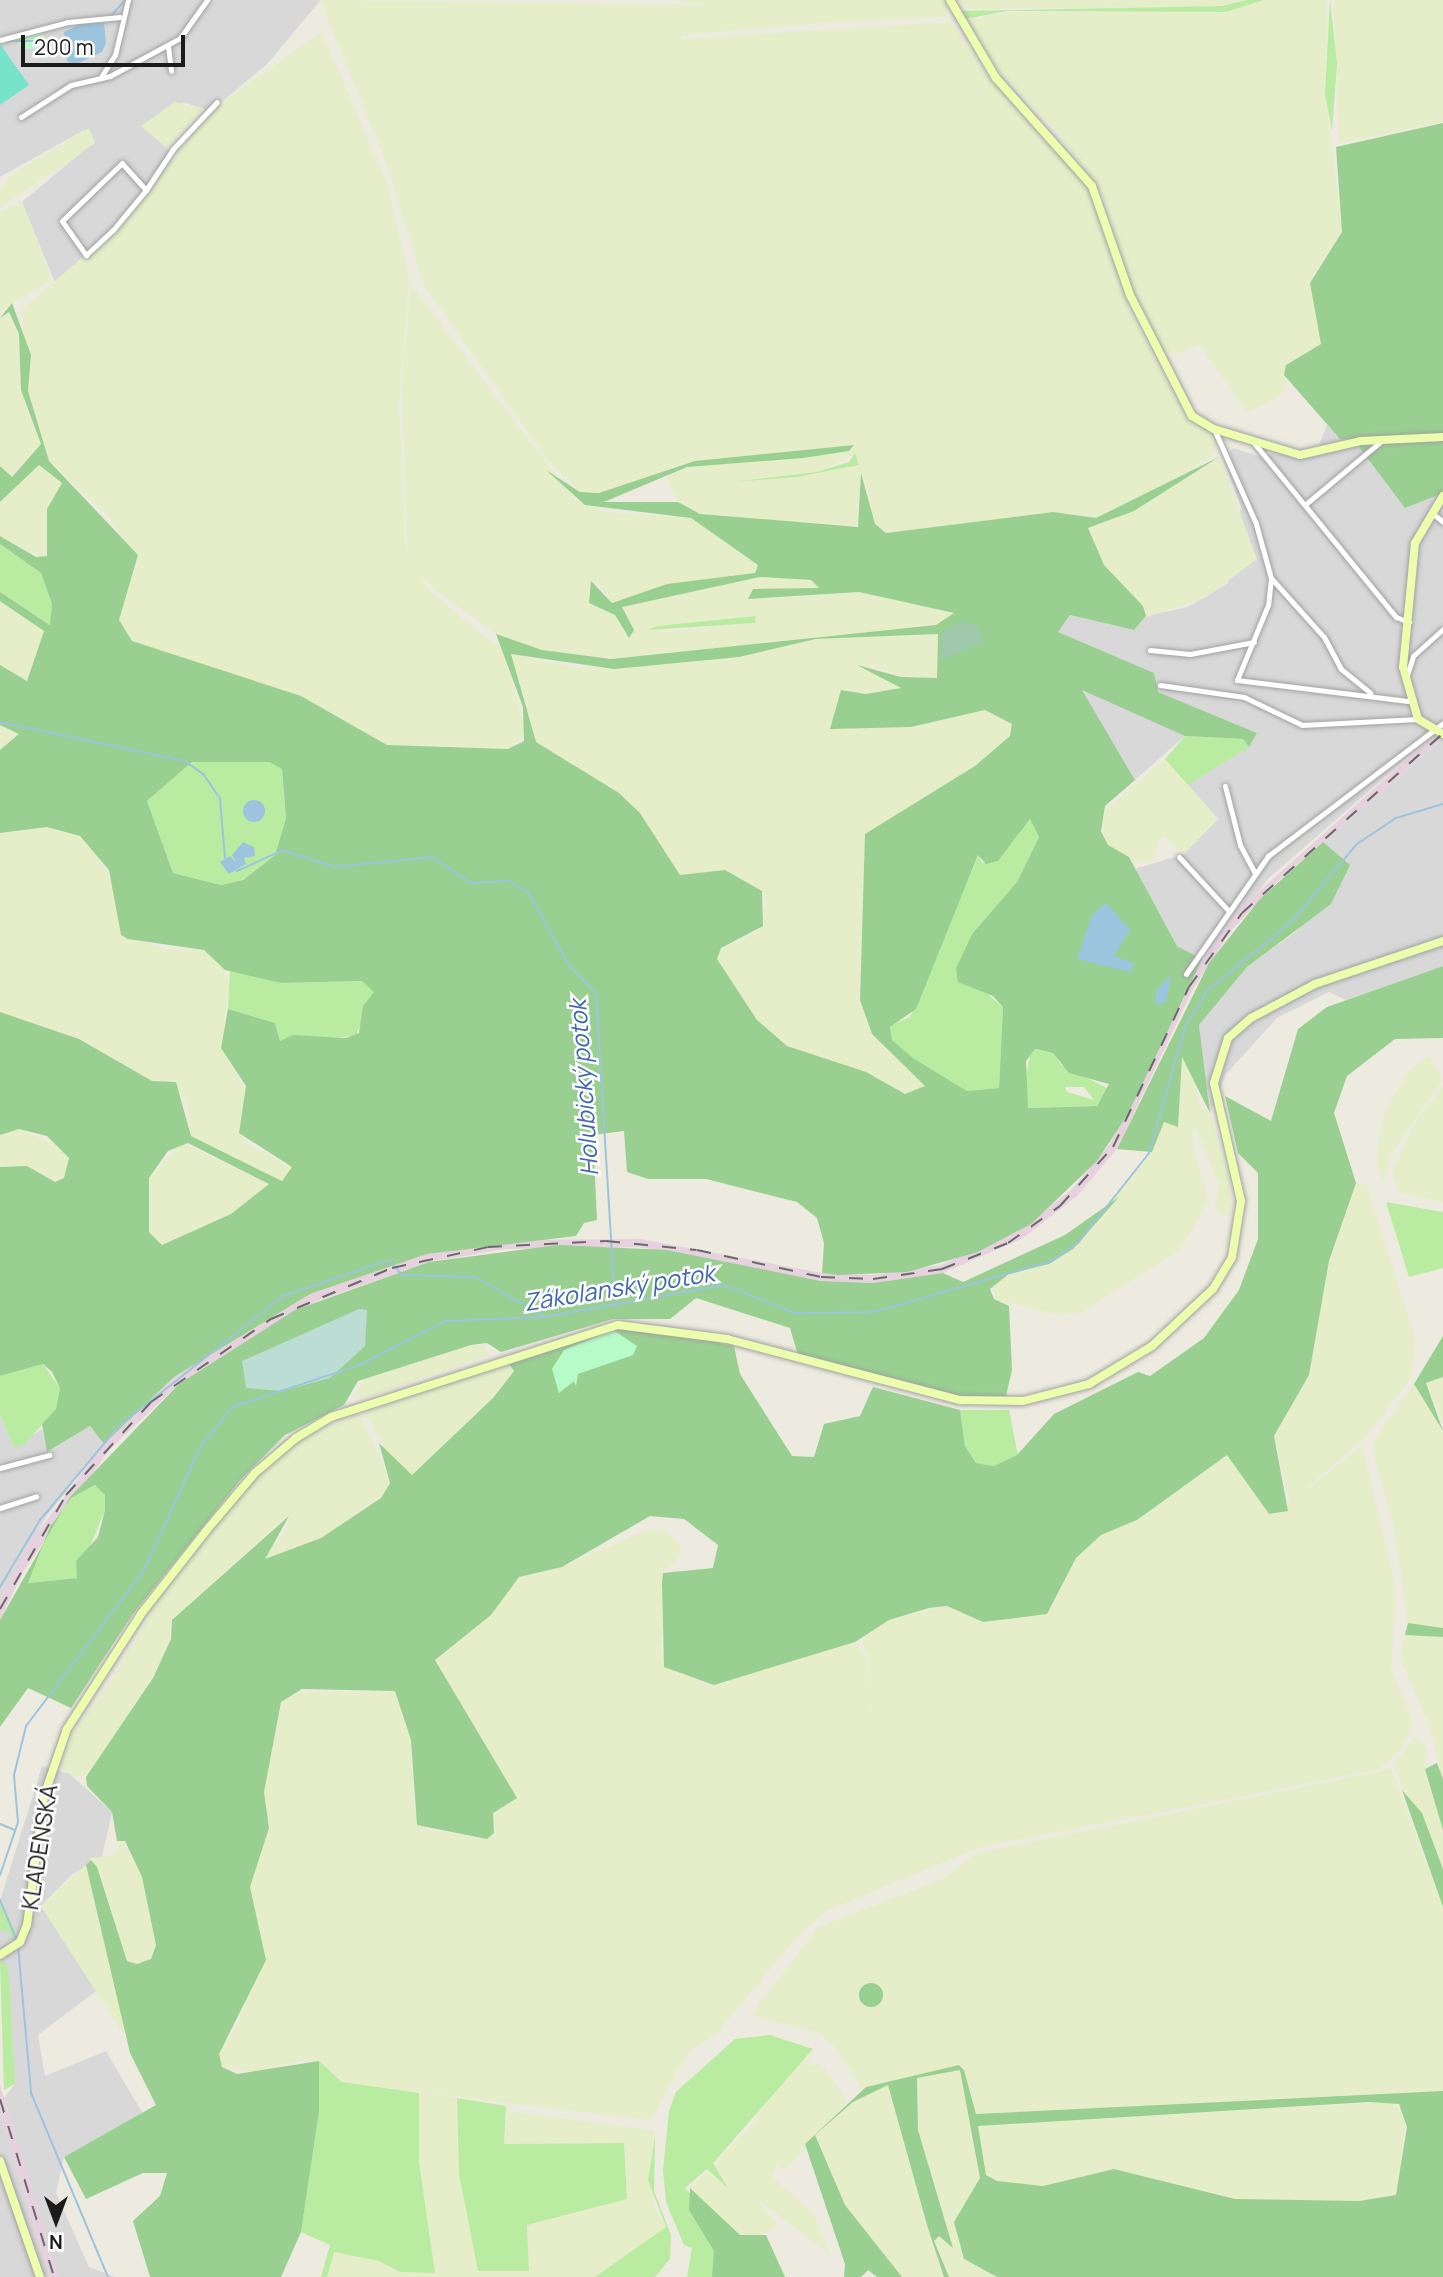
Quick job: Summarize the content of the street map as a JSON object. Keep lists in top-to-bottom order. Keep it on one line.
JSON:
{"streets":{"main road":["KLADENSKÁ"]},"water":["Holubický potok","Zákolanský potok"],"scale_bar":"200 m","north":"bottom"}
